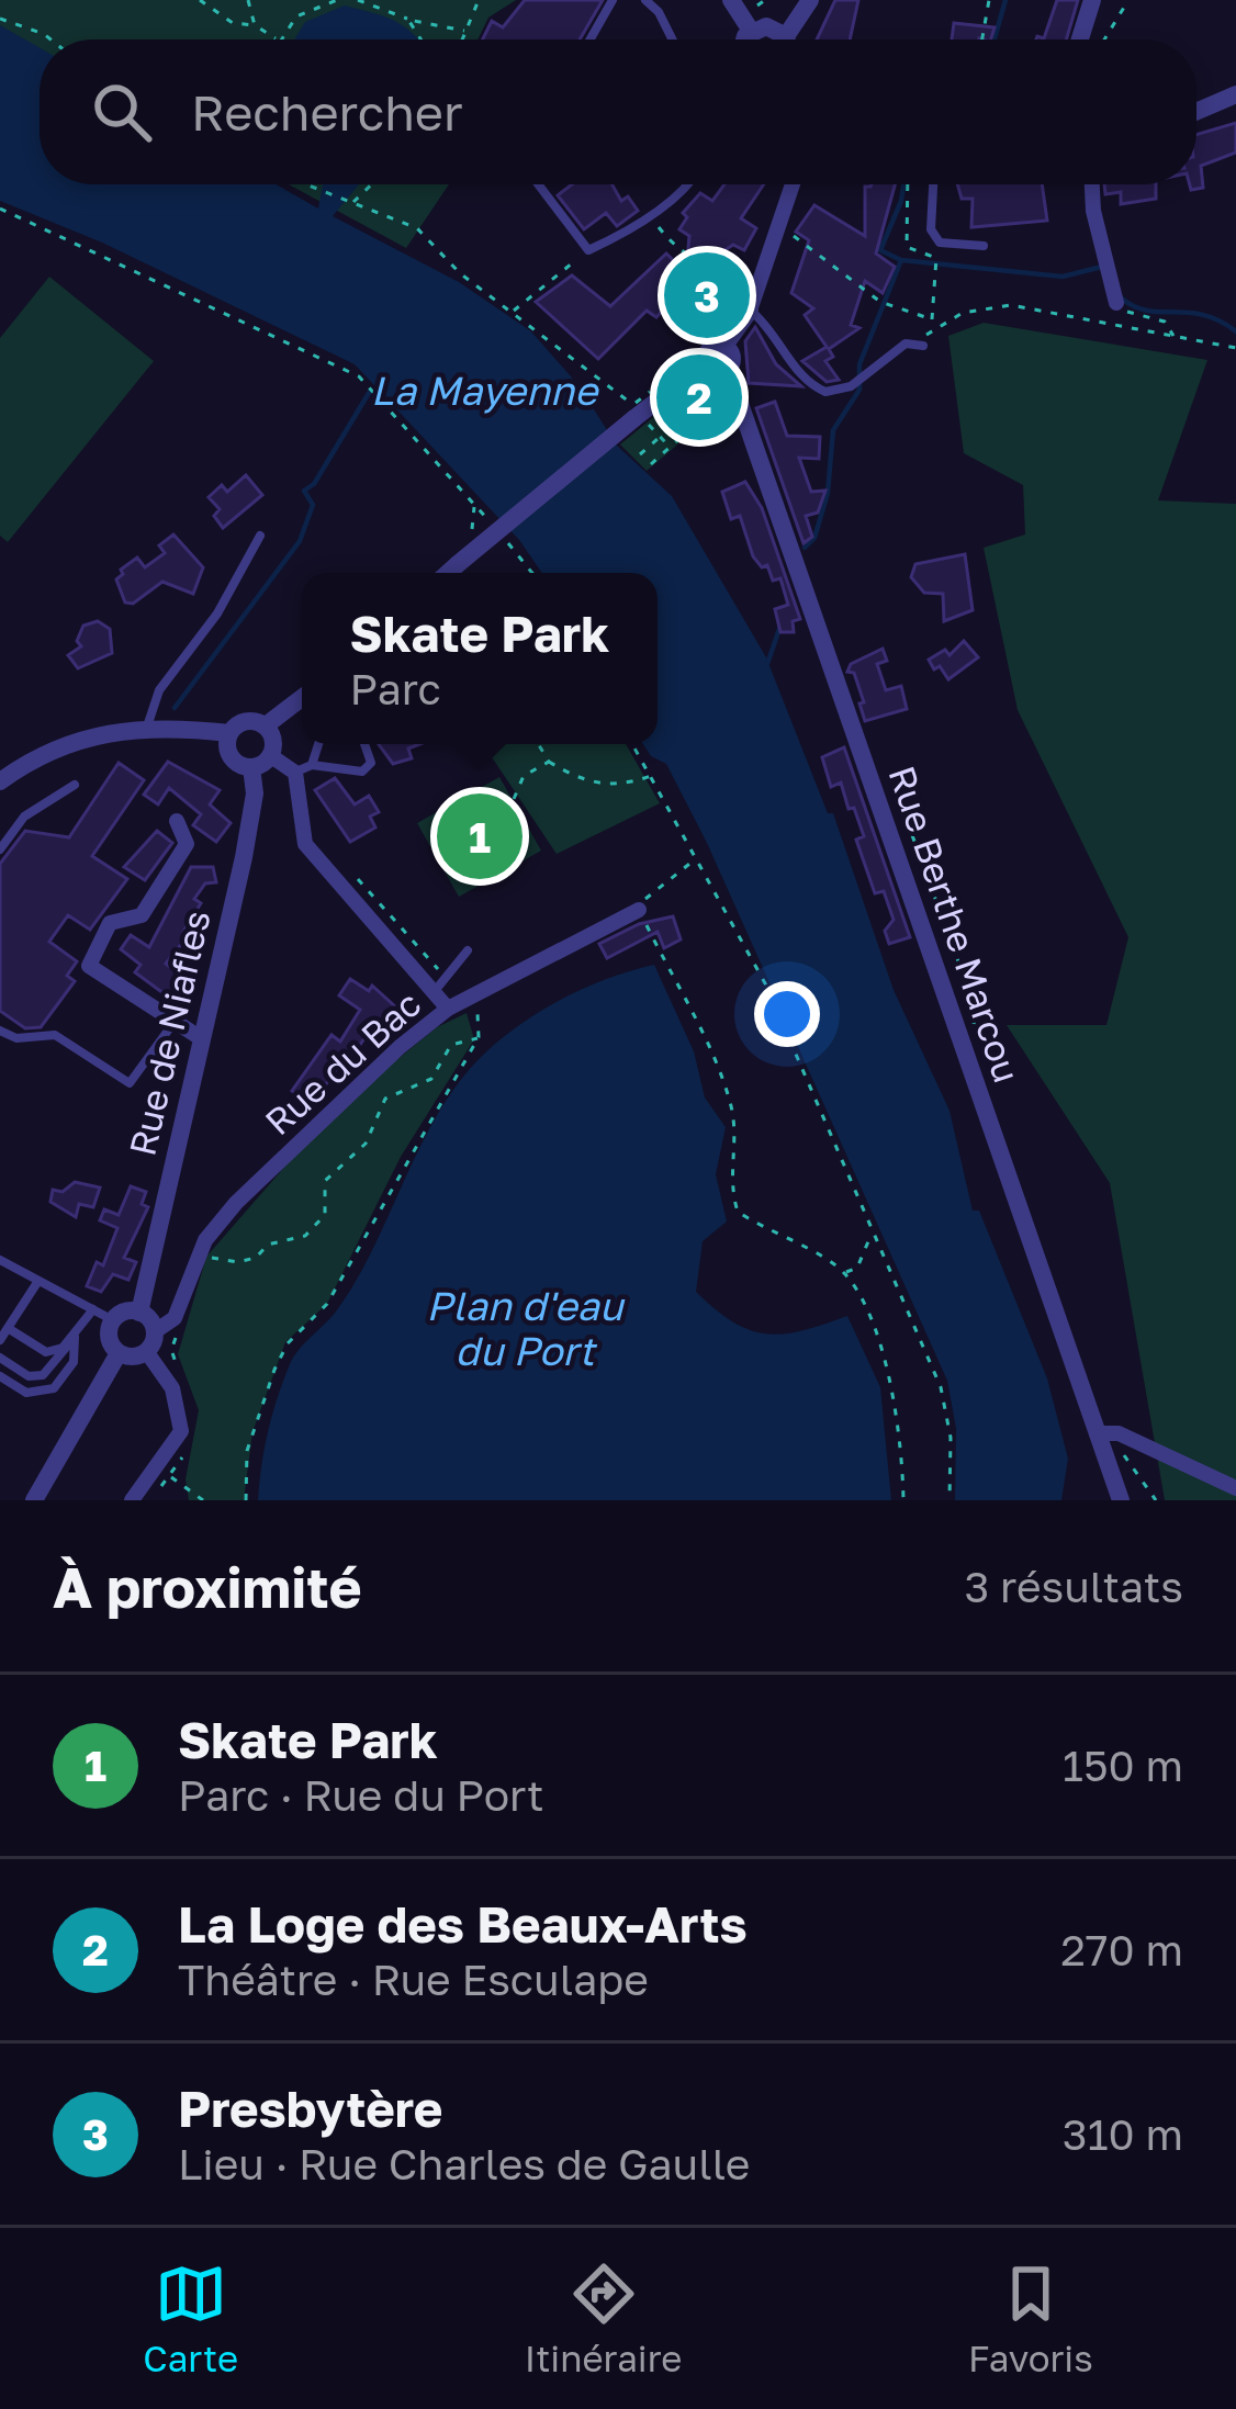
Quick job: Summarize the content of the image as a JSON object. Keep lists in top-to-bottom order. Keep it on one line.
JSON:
{"streets":{"street":["Rue Berthe Marcou","Rue de Niafles","Rue du Bac"]},"crossings":[["Rue de Niafles","Rue du Bac"]],"water":["La Mayenne","Plan d'eau du Port"],"page":{"search":"Rechercher","pins":["3","2","1"],"popup":["Skate Park","Parc"],"heading":["À proximité","3 résultats"],"list":[{"mark":"1","name":"Skate Park","note":"Parc · Rue du Port","value":"150 m"},{"mark":"2","name":"La Loge des Beaux-Arts","note":"Théâtre · Rue Esculape","value":"270 m"},{"mark":"3","name":"Presbytère","note":"Lieu · Rue Charles de Gaulle","value":"310 m"}],"nav":["Carte","Itinéraire","Favoris"]}}
